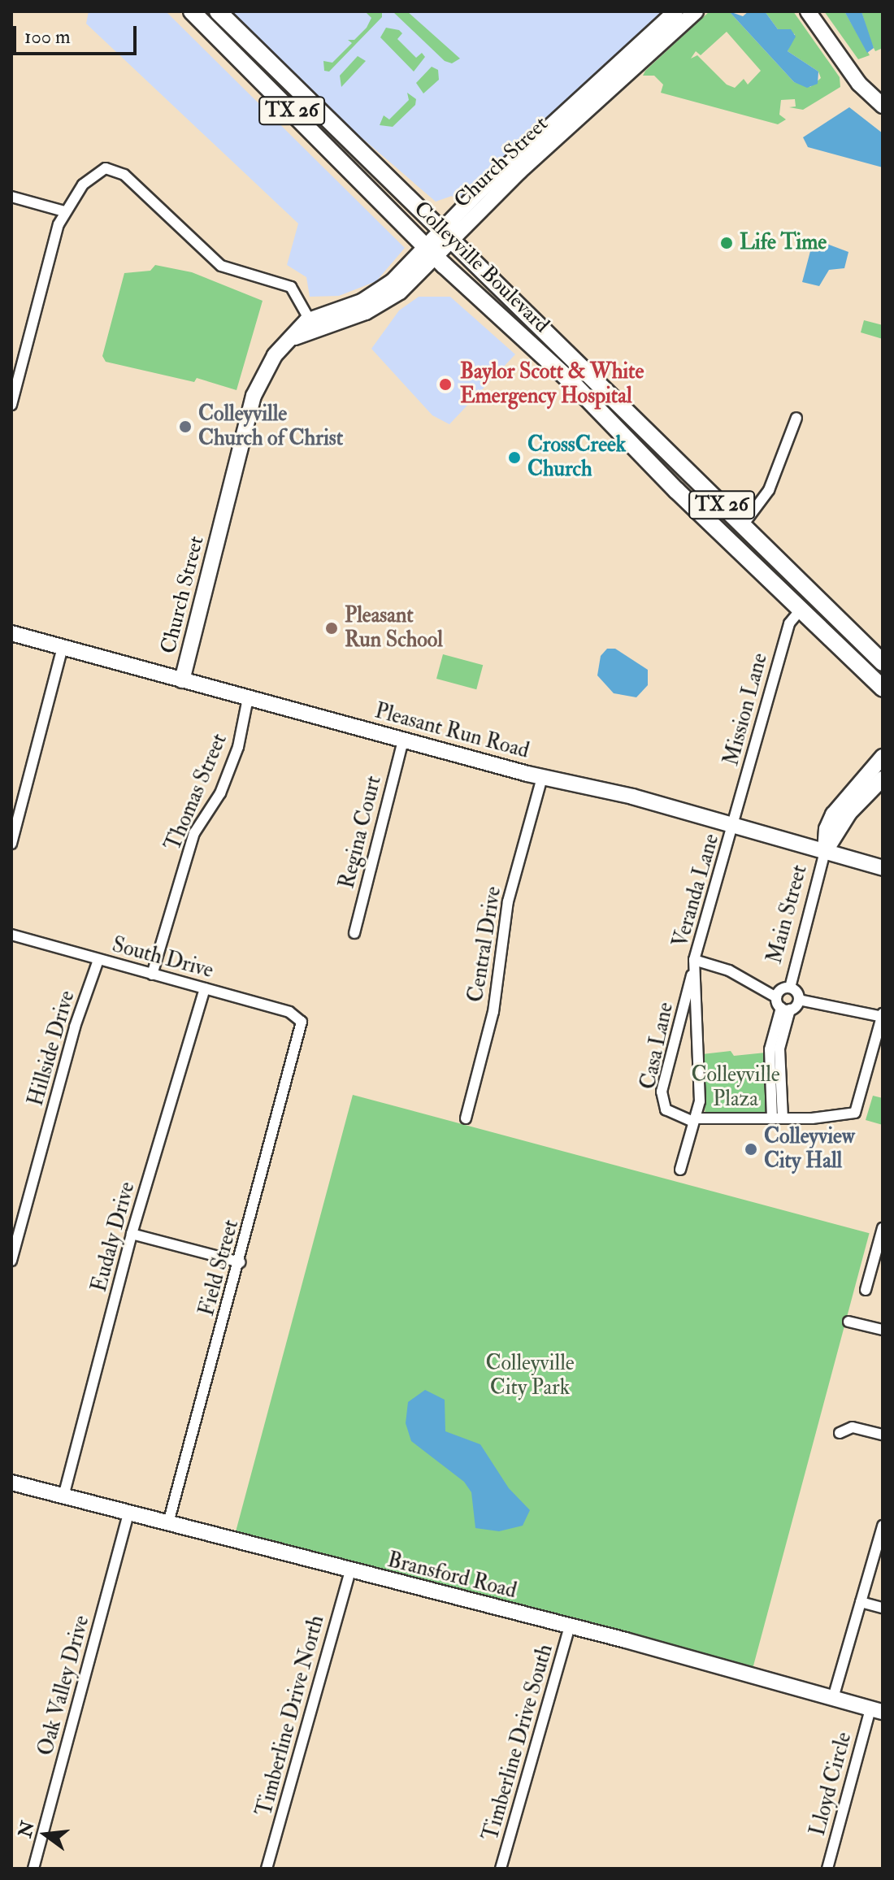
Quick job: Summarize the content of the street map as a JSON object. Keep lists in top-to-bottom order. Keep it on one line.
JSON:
{"streets":{"main road":["TX 26","Colleyville Boulevard"],"street":["Church Street","Mission Lane","Pleasant Run Road","Thomas Street","Regina Court","Veranda Lane","Main Street","Central Drive","South Drive","Casa Lane","Hillside Drive","Eudaly Drive","Field Street","Bransford Road","Oak Valley Drive","Timberline Drive North","Timberline Drive South","Lloyd Circle"]},"crossings":[["Church Street","Colleyville Boulevard"],["Church Street","Pleasant Run Road"],["Colleyville Boulevard","Mission Lane"],["Mission Lane","Pleasant Run Road"],["Mission Lane","Veranda Lane"],["Pleasant Run Road","Thomas Street"],["Pleasant Run Road","Regina Court"],["Pleasant Run Road","Veranda Lane"],["Pleasant Run Road","Main Street"],["Pleasant Run Road","Central Drive"],["Thomas Street","South Drive"],["Veranda Lane","Casa Lane"],["South Drive","Hillside Drive"],["South Drive","Eudaly Drive"],["South Drive","Field Street"],["Eudaly Drive","Bransford Road"],["Field Street","Bransford Road"],["Bransford Road","Oak Valley Drive"],["Bransford Road","Timberline Drive North"],["Bransford Road","Timberline Drive South"],["Bransford Road","Lloyd Circle"]],"parks":["Colleyville Plaza","Colleyville City Park"],"places":["Life Time","Baylor Scott & White Emergency Hospital","Colleyville Church of Christ","CrossCreek Church","Pleasant Run School","Colleyview City Hall"],"scale_bar":"100 m","north":"left"}
